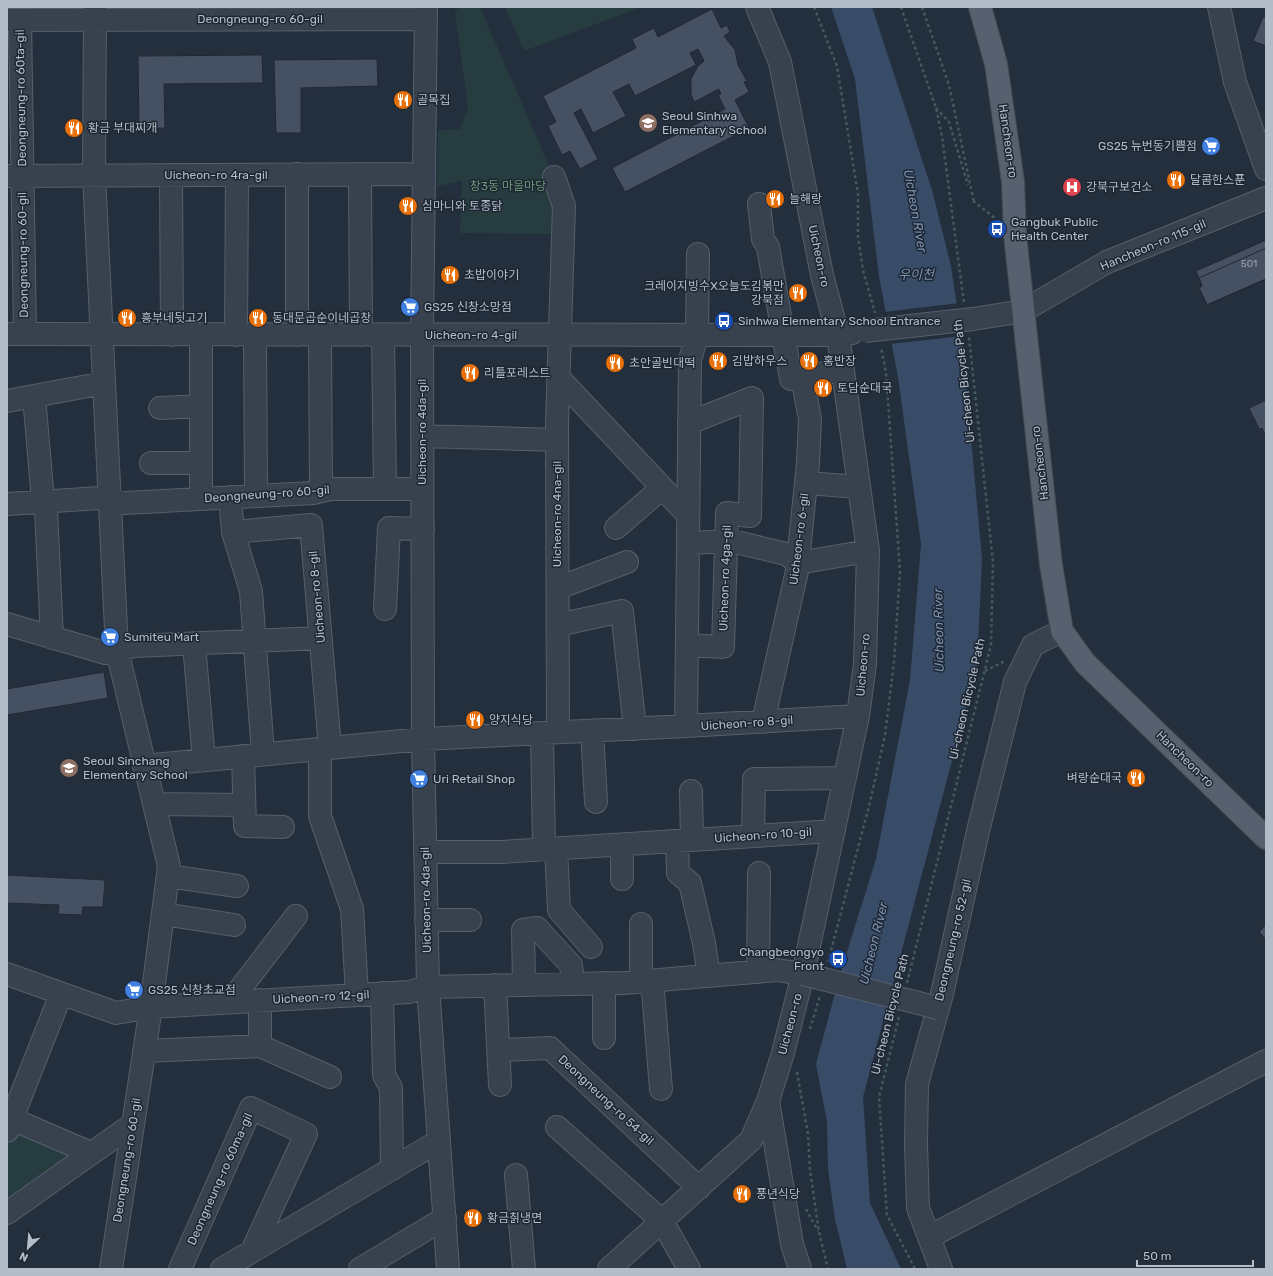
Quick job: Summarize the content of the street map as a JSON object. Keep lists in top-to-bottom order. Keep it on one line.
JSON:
{"streets":{"main road":["Hancheon-ro"],"street":["Deongneung-ro 60-gil","Deongneung-ro 60ta-gil","Uicheon-ro 4ra-gil","Hancheon-ro 115-gil","Uicheon-ro","Uicheon-ro 4-gil","Uicheon-ro 4da-gil","Uicheon-ro 4na-gil","Uicheon-ro 6-gil","Uicheon-ro 4ga-gil","Uicheon-ro 8-gil","Uicheon-ro 10-gil","Deongneung-ro 52-gil","Uicheon-ro 12-gil","Deongneung-ro 54-gil","Deongneung-ro 60ma-gil"],"path":["Ui-cheon Bicycle Path"]},"crossings":[["Deongneung-ro 60-gil","Deongneung-ro 60ta-gil"],["Deongneung-ro 60-gil","Uicheon-ro 4ra-gil"],["Deongneung-ro 60-gil","Uicheon-ro 4-gil"],["Deongneung-ro 60-gil","Uicheon-ro 4da-gil"],["Deongneung-ro 60-gil","Uicheon-ro 8-gil"],["Deongneung-ro 60-gil","Uicheon-ro 12-gil"],["Deongneung-ro 60ta-gil","Uicheon-ro 4ra-gil"],["Hancheon-ro","Hancheon-ro 115-gil"],["Hancheon-ro","Uicheon-ro 4-gil"],["Hancheon-ro","Deongneung-ro 52-gil"],["Hancheon-ro 115-gil","Uicheon-ro 4-gil"],["Uicheon-ro","Uicheon-ro 4-gil"],["Uicheon-ro","Uicheon-ro 8-gil"],["Uicheon-ro","Uicheon-ro 10-gil"],["Uicheon-ro","Uicheon-ro 12-gil"],["Uicheon-ro 4-gil","Ui-cheon Bicycle Path"],["Uicheon-ro 4-gil","Uicheon-ro 4da-gil"],["Uicheon-ro 4-gil","Uicheon-ro 4na-gil"],["Uicheon-ro 4da-gil","Uicheon-ro 8-gil"],["Uicheon-ro 4da-gil","Uicheon-ro 10-gil"],["Uicheon-ro 4da-gil","Uicheon-ro 12-gil"],["Uicheon-ro 4na-gil","Uicheon-ro 8-gil"],["Uicheon-ro 6-gil","Uicheon-ro 8-gil"],["Uicheon-ro 8-gil","Uicheon-ro 12-gil"],["Deongneung-ro 52-gil","Uicheon-ro 12-gil"]],"water":["Uicheon River","우이천"],"parks":["창3동 마을마당"],"places":{"restaurant":["골목집","황금 부대찌개","달콤한스푼","늘해랑","심마니와 토종닭","초밥이야기","크레이지빙수X오늘도김볶만 강북점","흥부네뒷고기","동대문곱순이네곱창","김밥하우스","홍반장","초안골빈대떡","리틀포레스트","토담순대국","양지식당","벼랑순대국","풍년식당","황금칡냉면"],"school or university":["Seoul Sinhwa Elementary School","Seoul Sinchang Elementary School"],"supermarket":["GS25 뉴번동기쁨점","GS25 신창소망점","Sumiteu Mart","Uri Retail Shop","GS25 신창초교점"],"hospital":["강북구보건소"],"bus stop":["Gangbuk Public Health Center","Sinhwa Elementary School Entrance","Changbeongyo Front"]},"house_numbers":["501"],"scale_bar":"50 m","north":"bottom left"}
